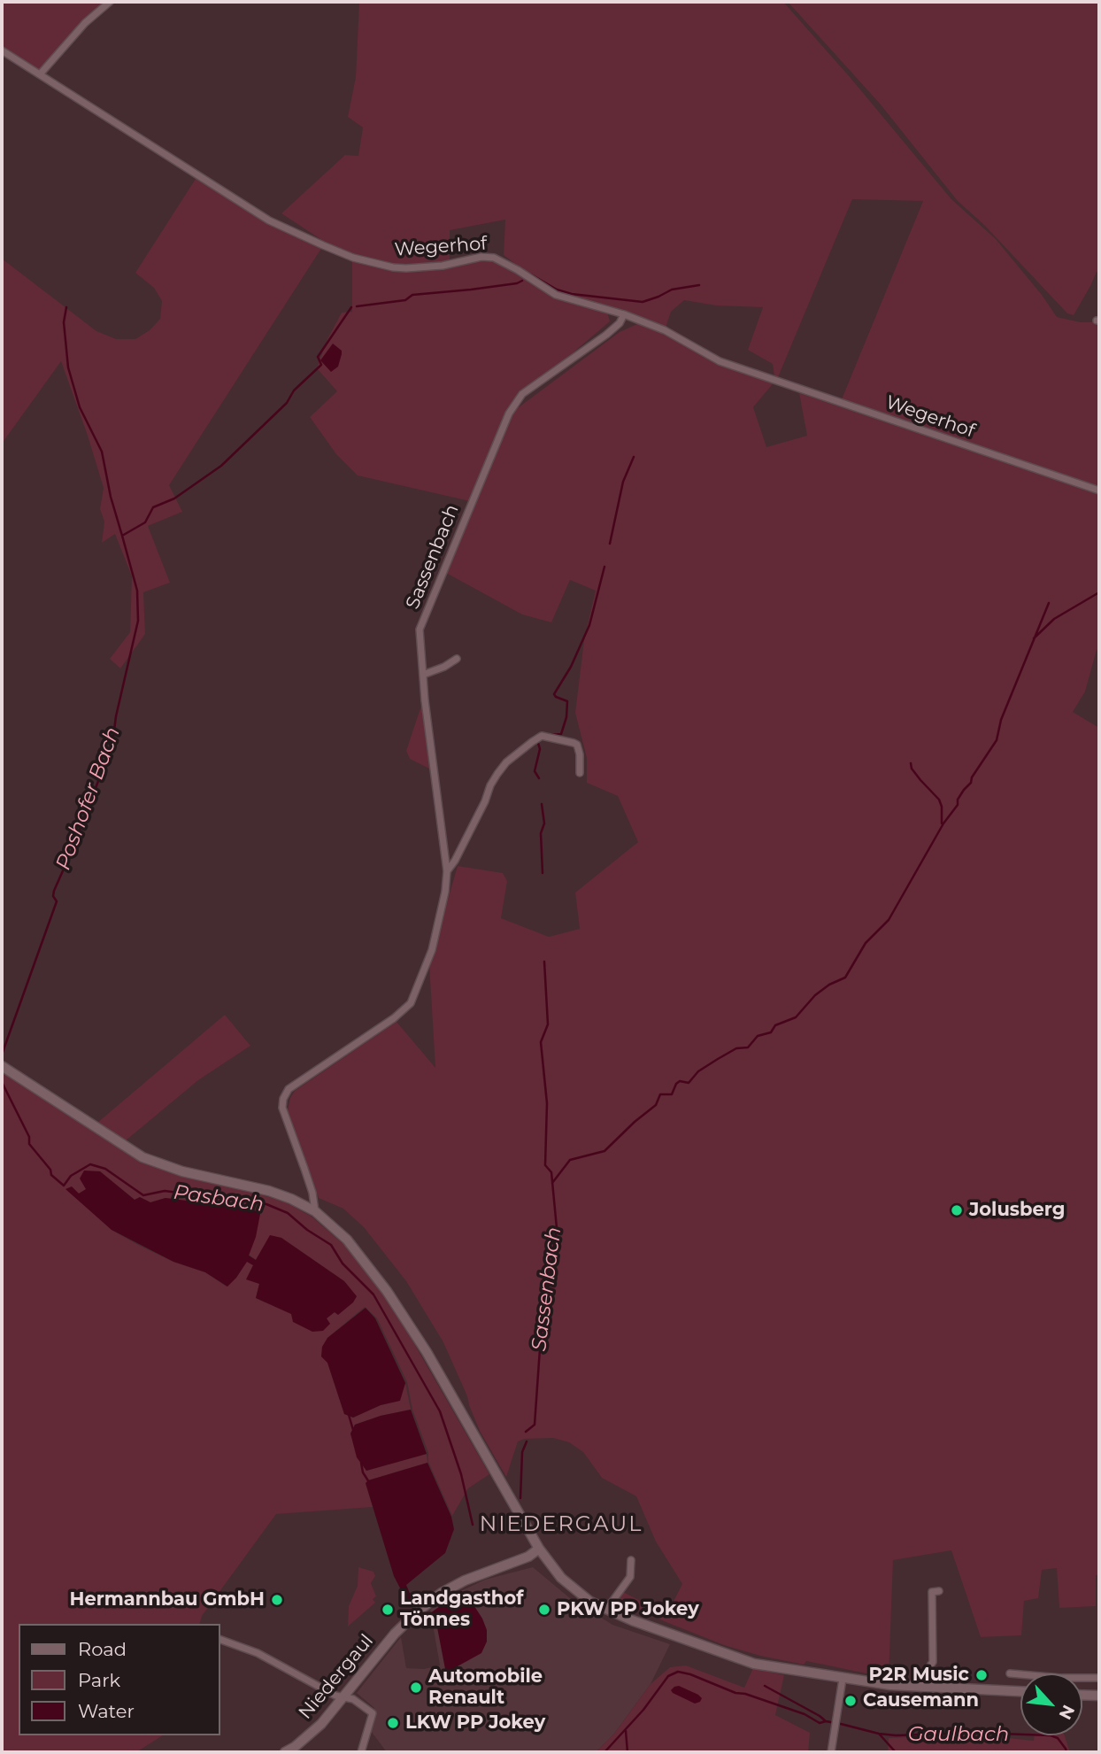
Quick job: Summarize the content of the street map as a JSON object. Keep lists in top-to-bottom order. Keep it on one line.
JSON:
{"streets":{"main road":["Niedergaul"],"street":["Wegerhof","Sassenbach"]},"crossings":[["Wegerhof","Sassenbach"]],"districts":["NIEDERGAUL"],"water":["Poshofer Bach","Pasbach","Sassenbach","Gaulbach"],"places":["Jolusberg","Hermannbau GmbH","Landgasthof Tönnes","PKW PP Jokey","P2R Music","Automobile Renault","Causemann","LKW PP Jokey"],"legend":["Road","Park","Water"],"north":"bottom right"}
